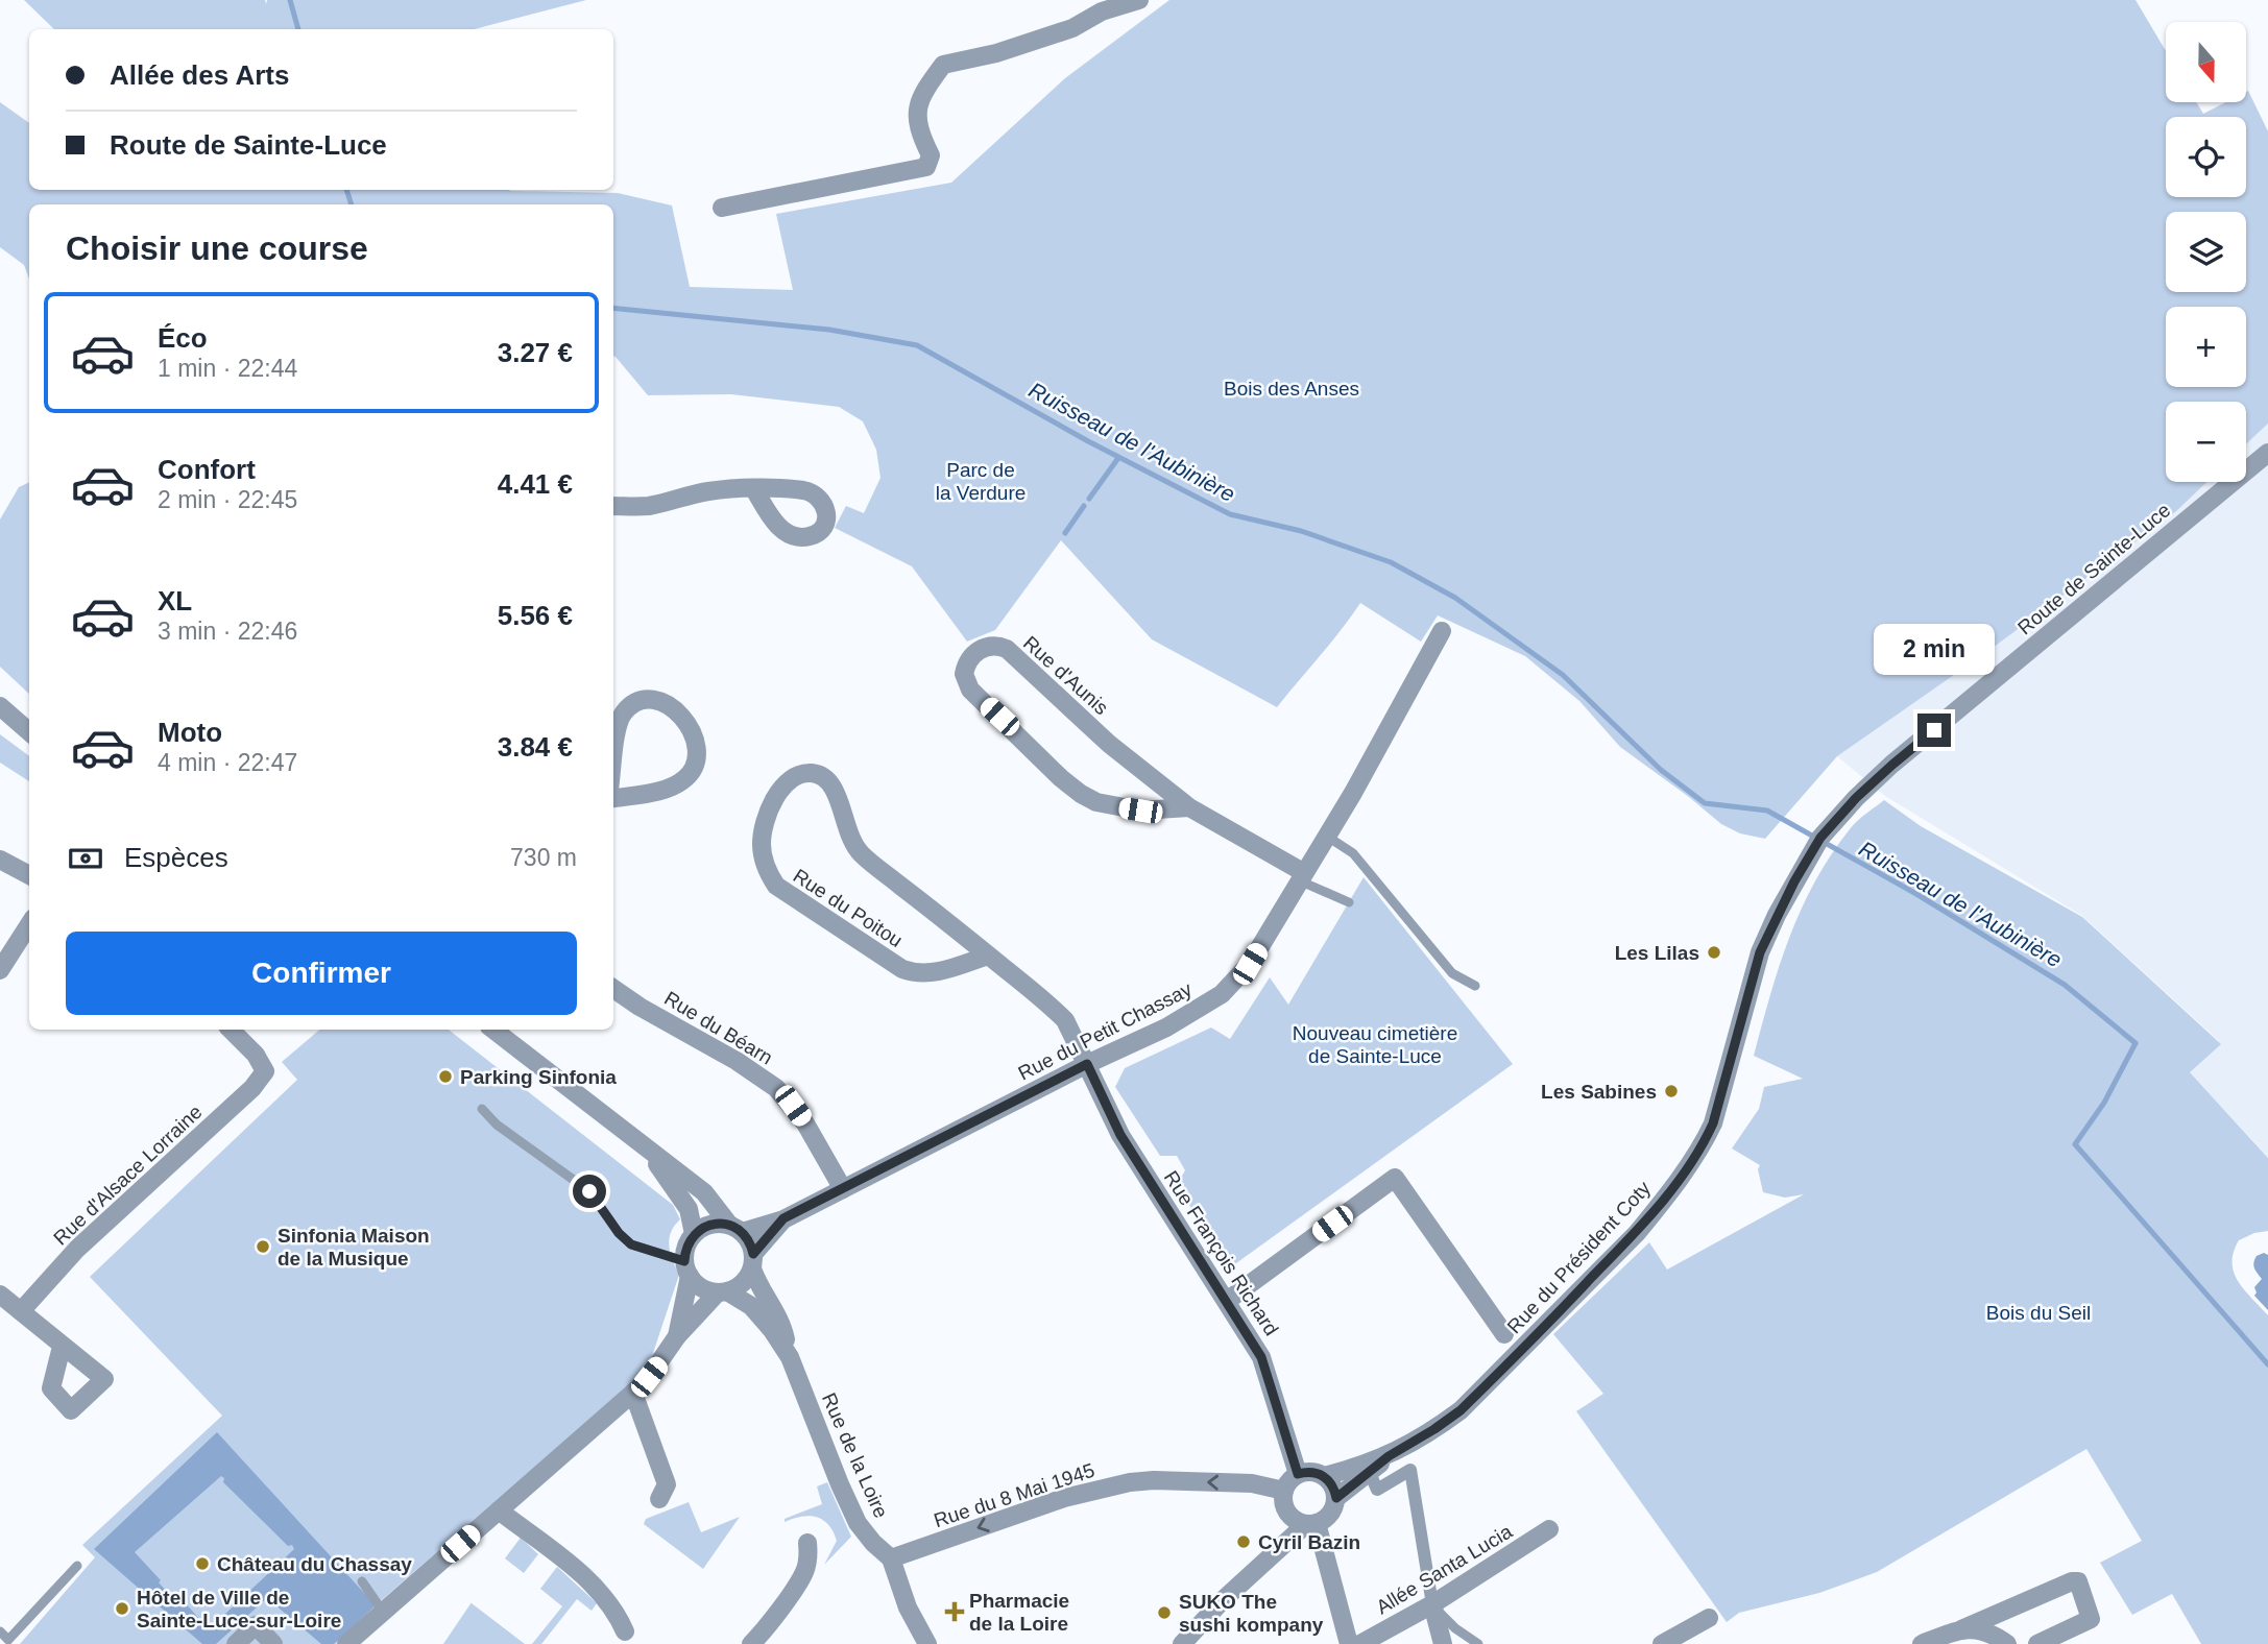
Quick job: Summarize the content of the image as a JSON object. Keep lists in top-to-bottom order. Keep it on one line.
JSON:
{"streets":{"street":["Route de Sainte-Luce","Rue d'Aunis","Rue du Poitou","Rue du Béarn","Rue du Petit Chassay","Rue d'Alsace Lorraine","Rue François Richard","Rue du Président Coty","Rue de la Loire","Rue du 8 Mai 1945","Allée Santa Lucia"]},"crossings":[["Route de Sainte-Luce","Rue du Président Coty"],["Rue d'Aunis","Rue du Petit Chassay"],["Rue du Poitou","Rue du Petit Chassay"],["Rue du Poitou","Rue François Richard"],["Rue du Béarn","Rue du Petit Chassay"],["Rue du Petit Chassay","Rue François Richard"],["Rue du Petit Chassay","Rue de la Loire"],["Rue François Richard","Rue du Président Coty"],["Rue François Richard","Rue du 8 Mai 1945"],["Rue du Président Coty","Rue du 8 Mai 1945"],["Rue de la Loire","Rue du 8 Mai 1945"]],"one_way":["Rue du 8 Mai 1945"],"water":["Ruisseau de l'Aubinière"],"parks":["Bois des Anses","Parc de la Verdure","Nouveau cimetière de Sainte-Luce","Bois du Seil"],"places":{"other":["Les Lilas","Parking Sinfonia","Les Sabines","Sinfonia Maison de la Musique","Cyril Bazin","Château du Chassay","Hôtel de Ville de Sainte-Luce-sur-Loire","SUKO The sushi kompany"],"health":["Pharmacie de la Loire"]},"north":"bottom","page":{"map_buttons":["+","−"],"banner":["Allée des Arts","Route de Sainte-Luce"],"heading":"Choisir une course","list":[{"name":"Éco","note":"1 min · 22:44","value":"3.27 €"},{"name":"Confort","note":"2 min · 22:45","value":"4.41 €"},{"name":"XL","note":"3 min · 22:46","value":"5.56 €"},{"name":"Moto","note":"4 min · 22:47","value":"3.84 €"}],"bubble":"2 min","pay":["Espèces","730 m"],"buttons":"Confirmer"}}
